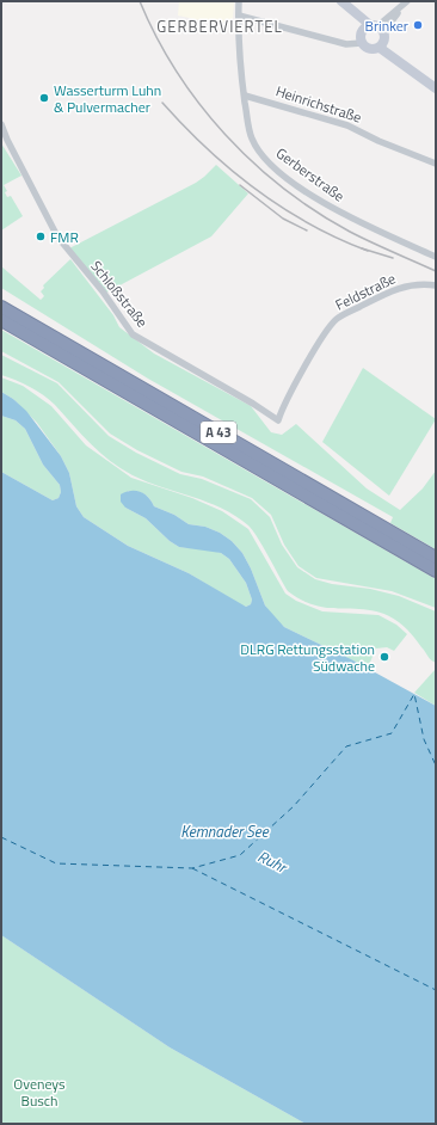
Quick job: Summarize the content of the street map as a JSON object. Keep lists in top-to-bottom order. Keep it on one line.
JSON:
{"streets":{"highway":["A 43"],"street":["Heinrichstraße","Gerberstraße","Feldstraße","Schloßstraße"]},"crossings":[["Heinrichstraße","Gerberstraße"],["Feldstraße","Schloßstraße"]],"districts":["GERBERVIERTEL"],"water":["Kemnader See","Ruhr"],"parks":["Oveneys Busch"],"places":["Brinker","Wasserturm Luhn & Pulvermacher","FMR","DLRG Rettungsstation Südwache"]}
